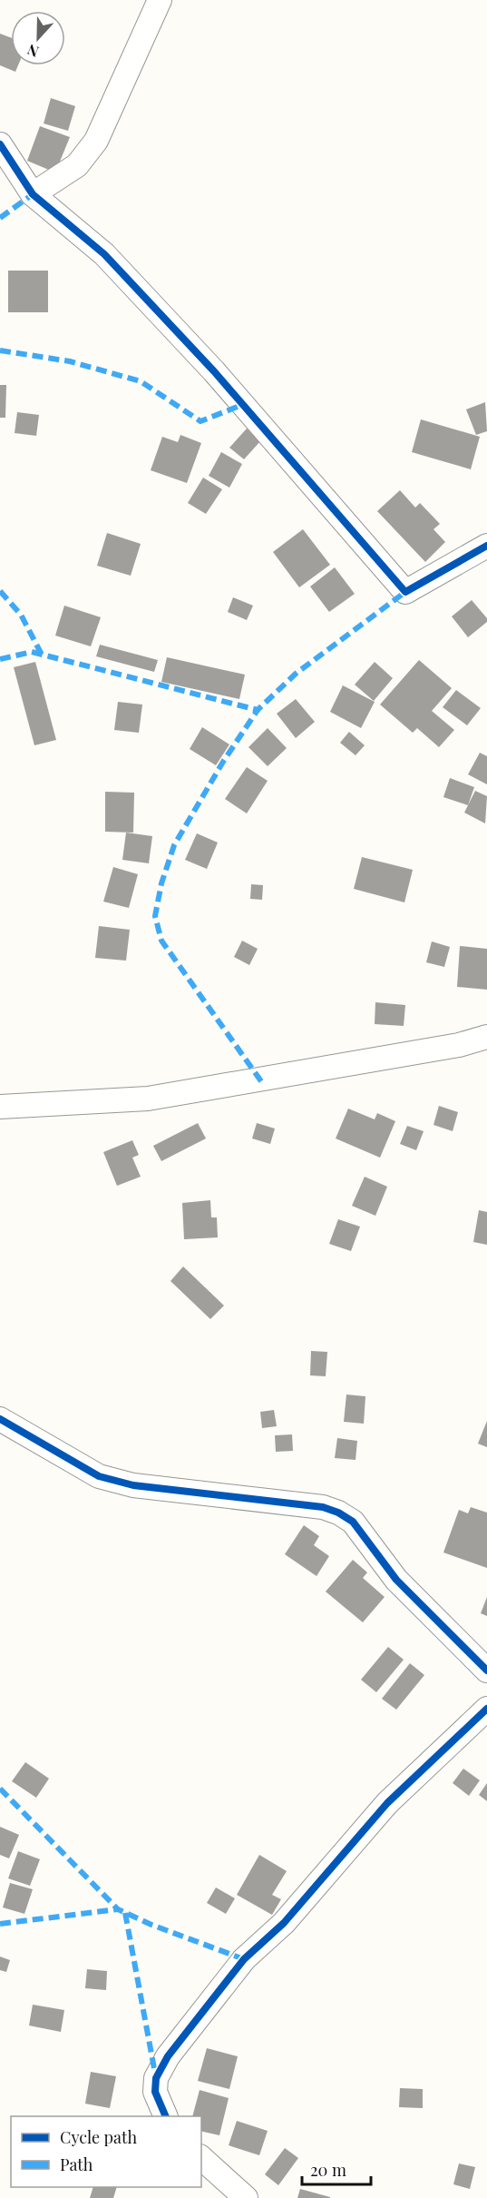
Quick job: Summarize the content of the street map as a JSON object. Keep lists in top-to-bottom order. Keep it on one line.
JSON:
{"legend":["Cycle path","Path"],"scale_bar":"20 m","north":"bottom"}
